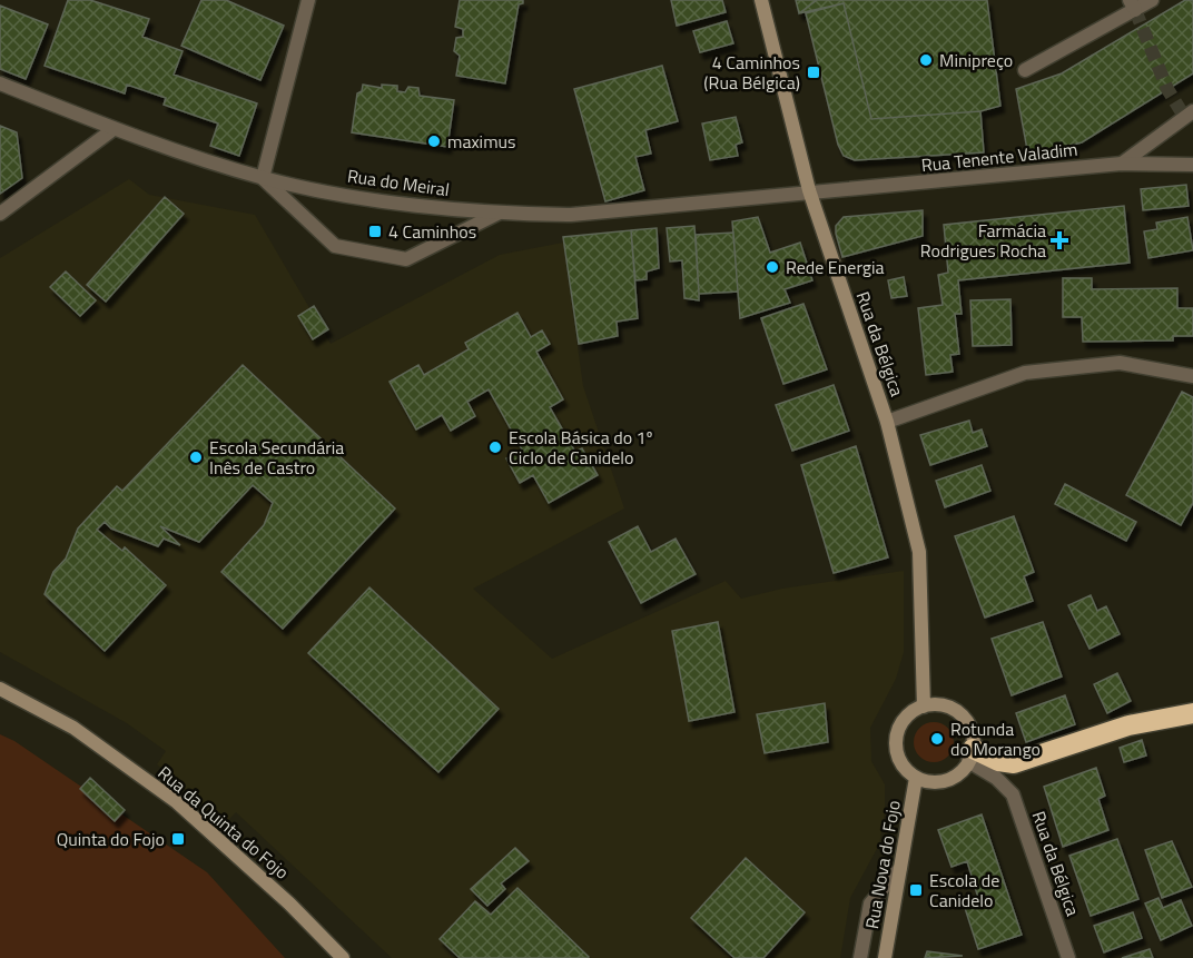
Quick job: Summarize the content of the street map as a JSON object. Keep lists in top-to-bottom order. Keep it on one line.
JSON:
{"streets":{"main road":["Rua da Bélgica","Rua da Quinta do Fojo","Rua Nova do Fojo"],"street":["Rua Tenente Valadim","Rua do Meiral"]},"crossings":[["Rua Tenente Valadim","Rua do Meiral"],["Rua Tenente Valadim","Rua da Bélgica"],["Rua do Meiral","Rua da Bélgica"],["Rua da Bélgica","Rua Nova do Fojo"]],"places":{"other":["Minipreço","maximus","Rede Energia","Escola Básica do 1º Ciclo de Canidelo","Escola Secundária Inês de Castro","Rotunda do Morango"],"transit":["4 Caminhos (Rua Bélgica)","4 Caminhos","Quinta do Fojo","Escola de Canidelo"],"health":["Farmácia Rodrigues Rocha"]}}
